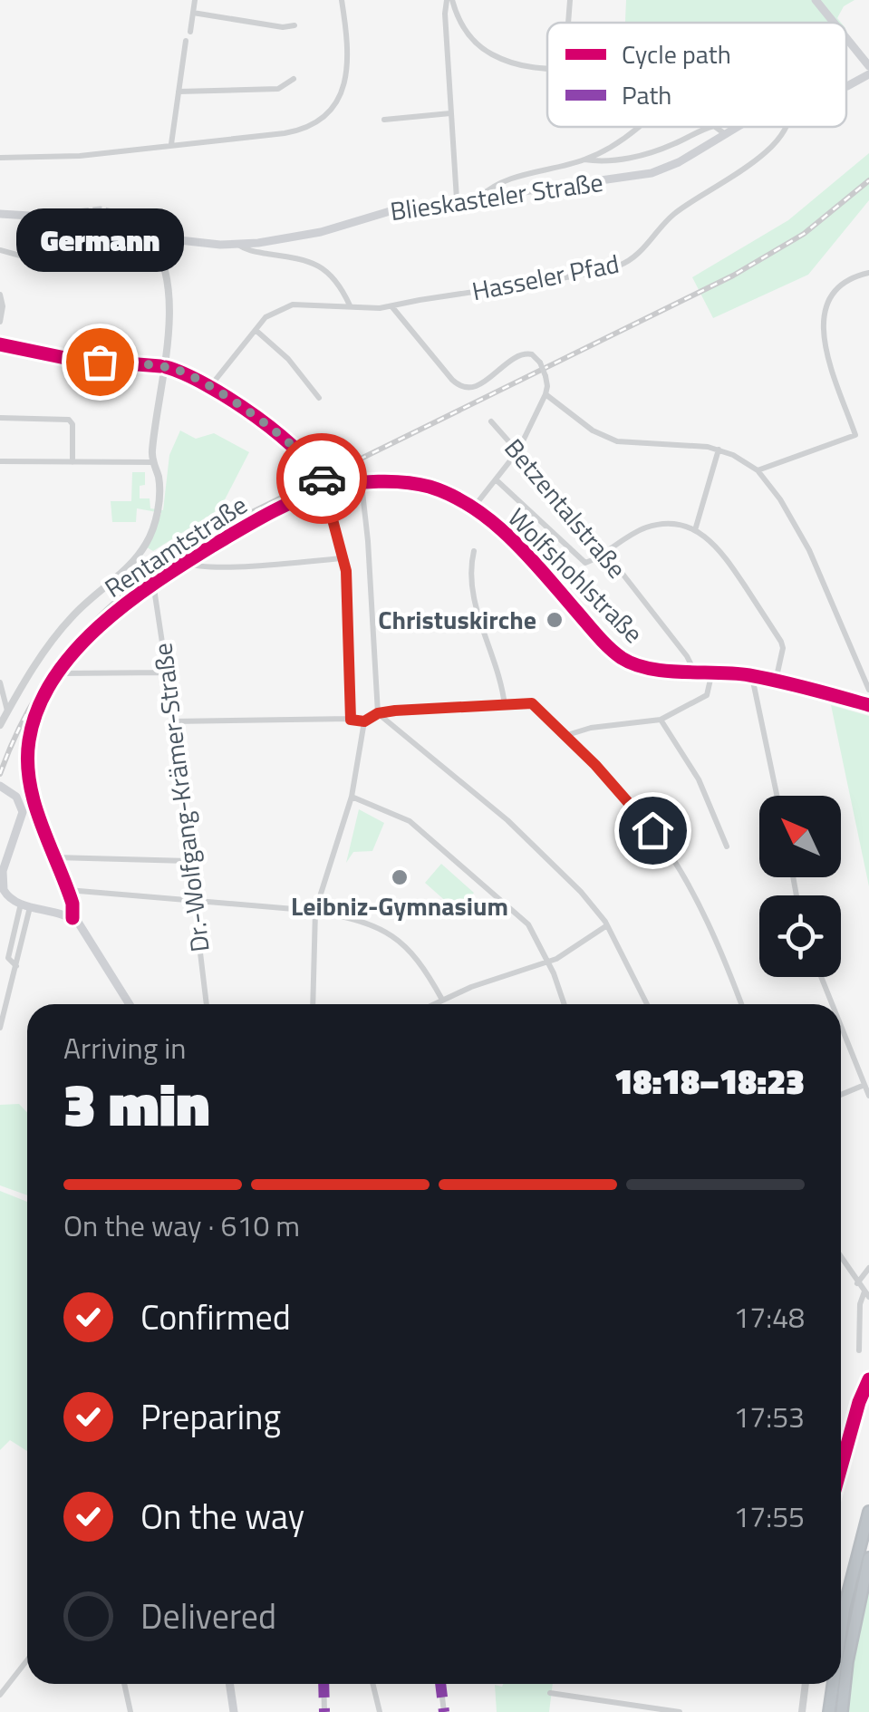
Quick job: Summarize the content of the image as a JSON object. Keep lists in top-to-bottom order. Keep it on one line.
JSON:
{"streets":{"main road":["Blieskasteler Straße"],"street":["Hasseler Pfad","Betzentalstraße","Rentamtstraße","Wolfshohlstraße","Dr.-Wolfgang-Krämer-Straße"]},"crossings":[["Betzentalstraße","Wolfshohlstraße"],["Rentamtstraße","Wolfshohlstraße"],["Rentamtstraße","Dr.-Wolfgang-Krämer-Straße"]],"places":["Germann","Christuskirche","Leibniz-Gymnasium"],"legend":["Cycle path","Path"],"north":"top left","page":{"bubble":"Germann","heading":["3 min","Arriving in","18:18–18:23"],"bar":"On the way · 610 m","list":[["Confirmed","17:48"],["Preparing","17:53"],["On the way","17:55"],"Delivered"]}}
